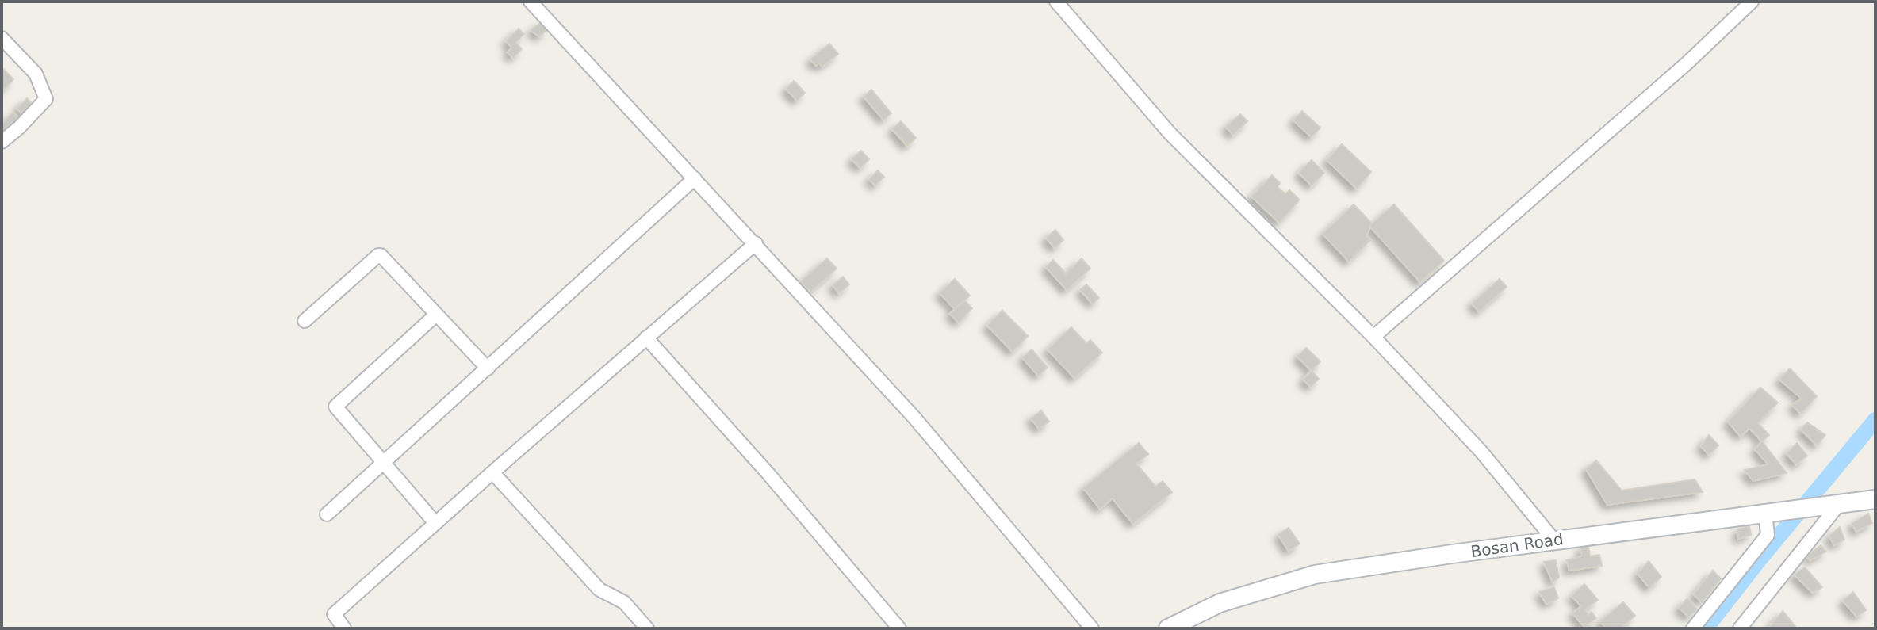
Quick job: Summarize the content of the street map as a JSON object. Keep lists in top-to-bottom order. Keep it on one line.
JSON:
{"streets":{"main road":["Bosan Road"]}}
